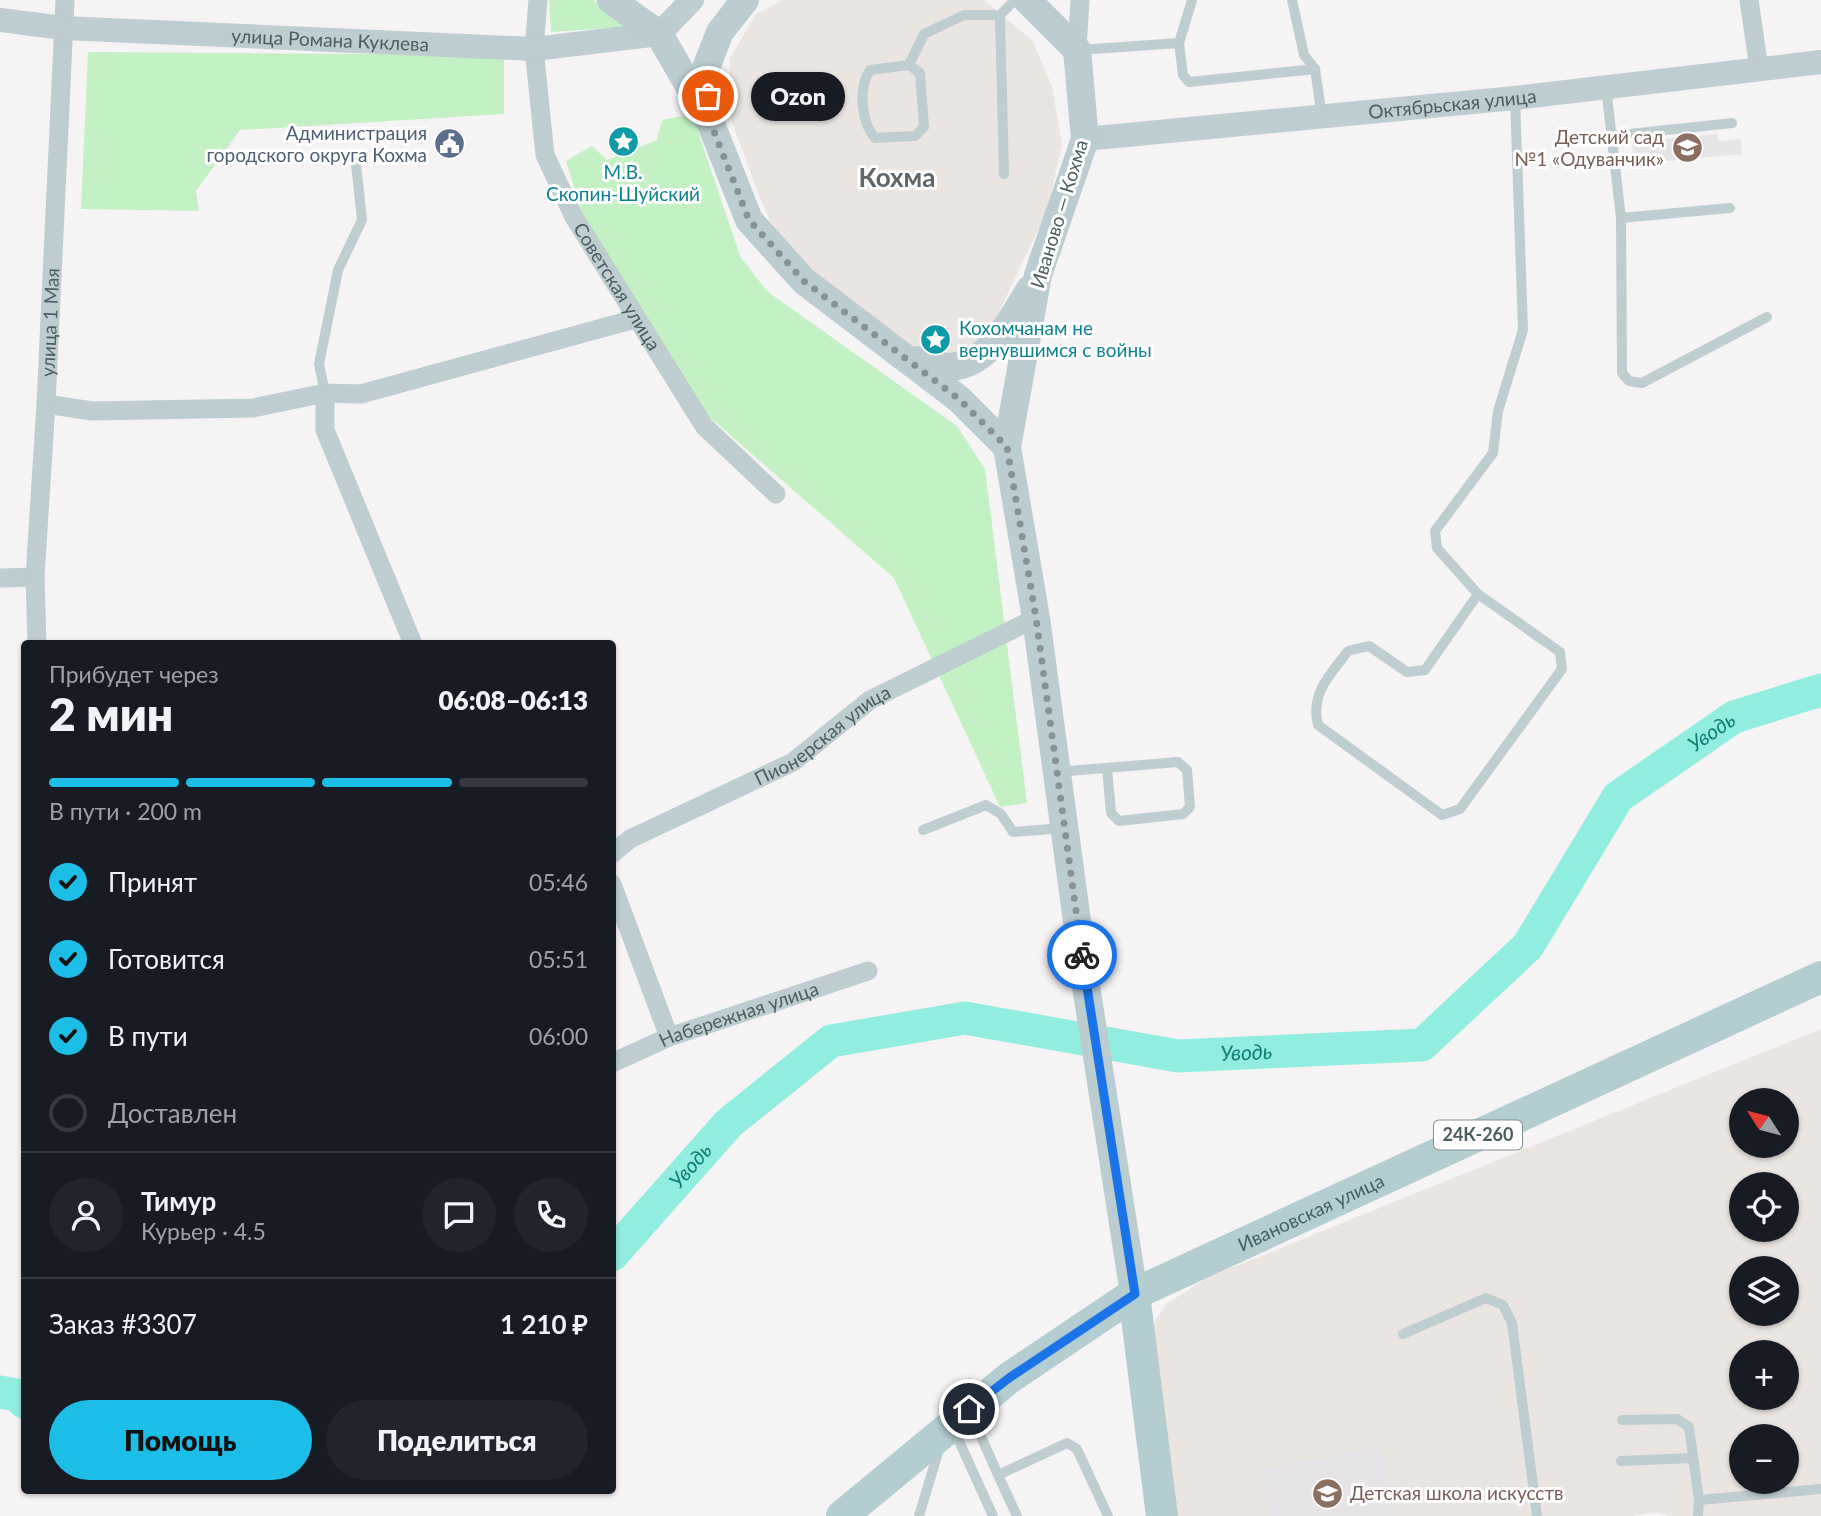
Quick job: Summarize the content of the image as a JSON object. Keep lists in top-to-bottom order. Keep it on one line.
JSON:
{"streets":{"main road":["Иваново — Кохма","24К-260","Ивановская улица"],"street":["улица Романа Куклева","Октябрьская улица","Советская улица","улица 1 Мая","Пионерская улица","Набережная улица"]},"crossings":[["улица Романа Куклева","Советская улица"],["улица Романа Куклева","улица 1 Мая"],["Октябрьская улица","Иваново — Кохма"]],"districts":["Кохма"],"water":["Уводь"],"places":{"other":["Ozon"],"place":["М.В. Скопин-Шуйский","Кохомчанам не вернувшимся с войны"],"public building":["Администрация городского округа Кохма"],"school or university":["Детский сад №1 «Одуванчик»","Детская школа искусств"]},"north":"top left","page":{"bubble":"Ozon","heading":["2 мин","Прибудет через","06:08–06:13"],"panel":["Тимур","Курьер · 4.5","Заказ #3307","1 210 ₽"],"bar":"В пути · 200 m","list":[["Принят","05:46"],["Готовится","05:51"],["В пути","06:00"],"Доставлен"],"map_buttons":["+","−"],"buttons":["Помощь","Поделиться"]}}
